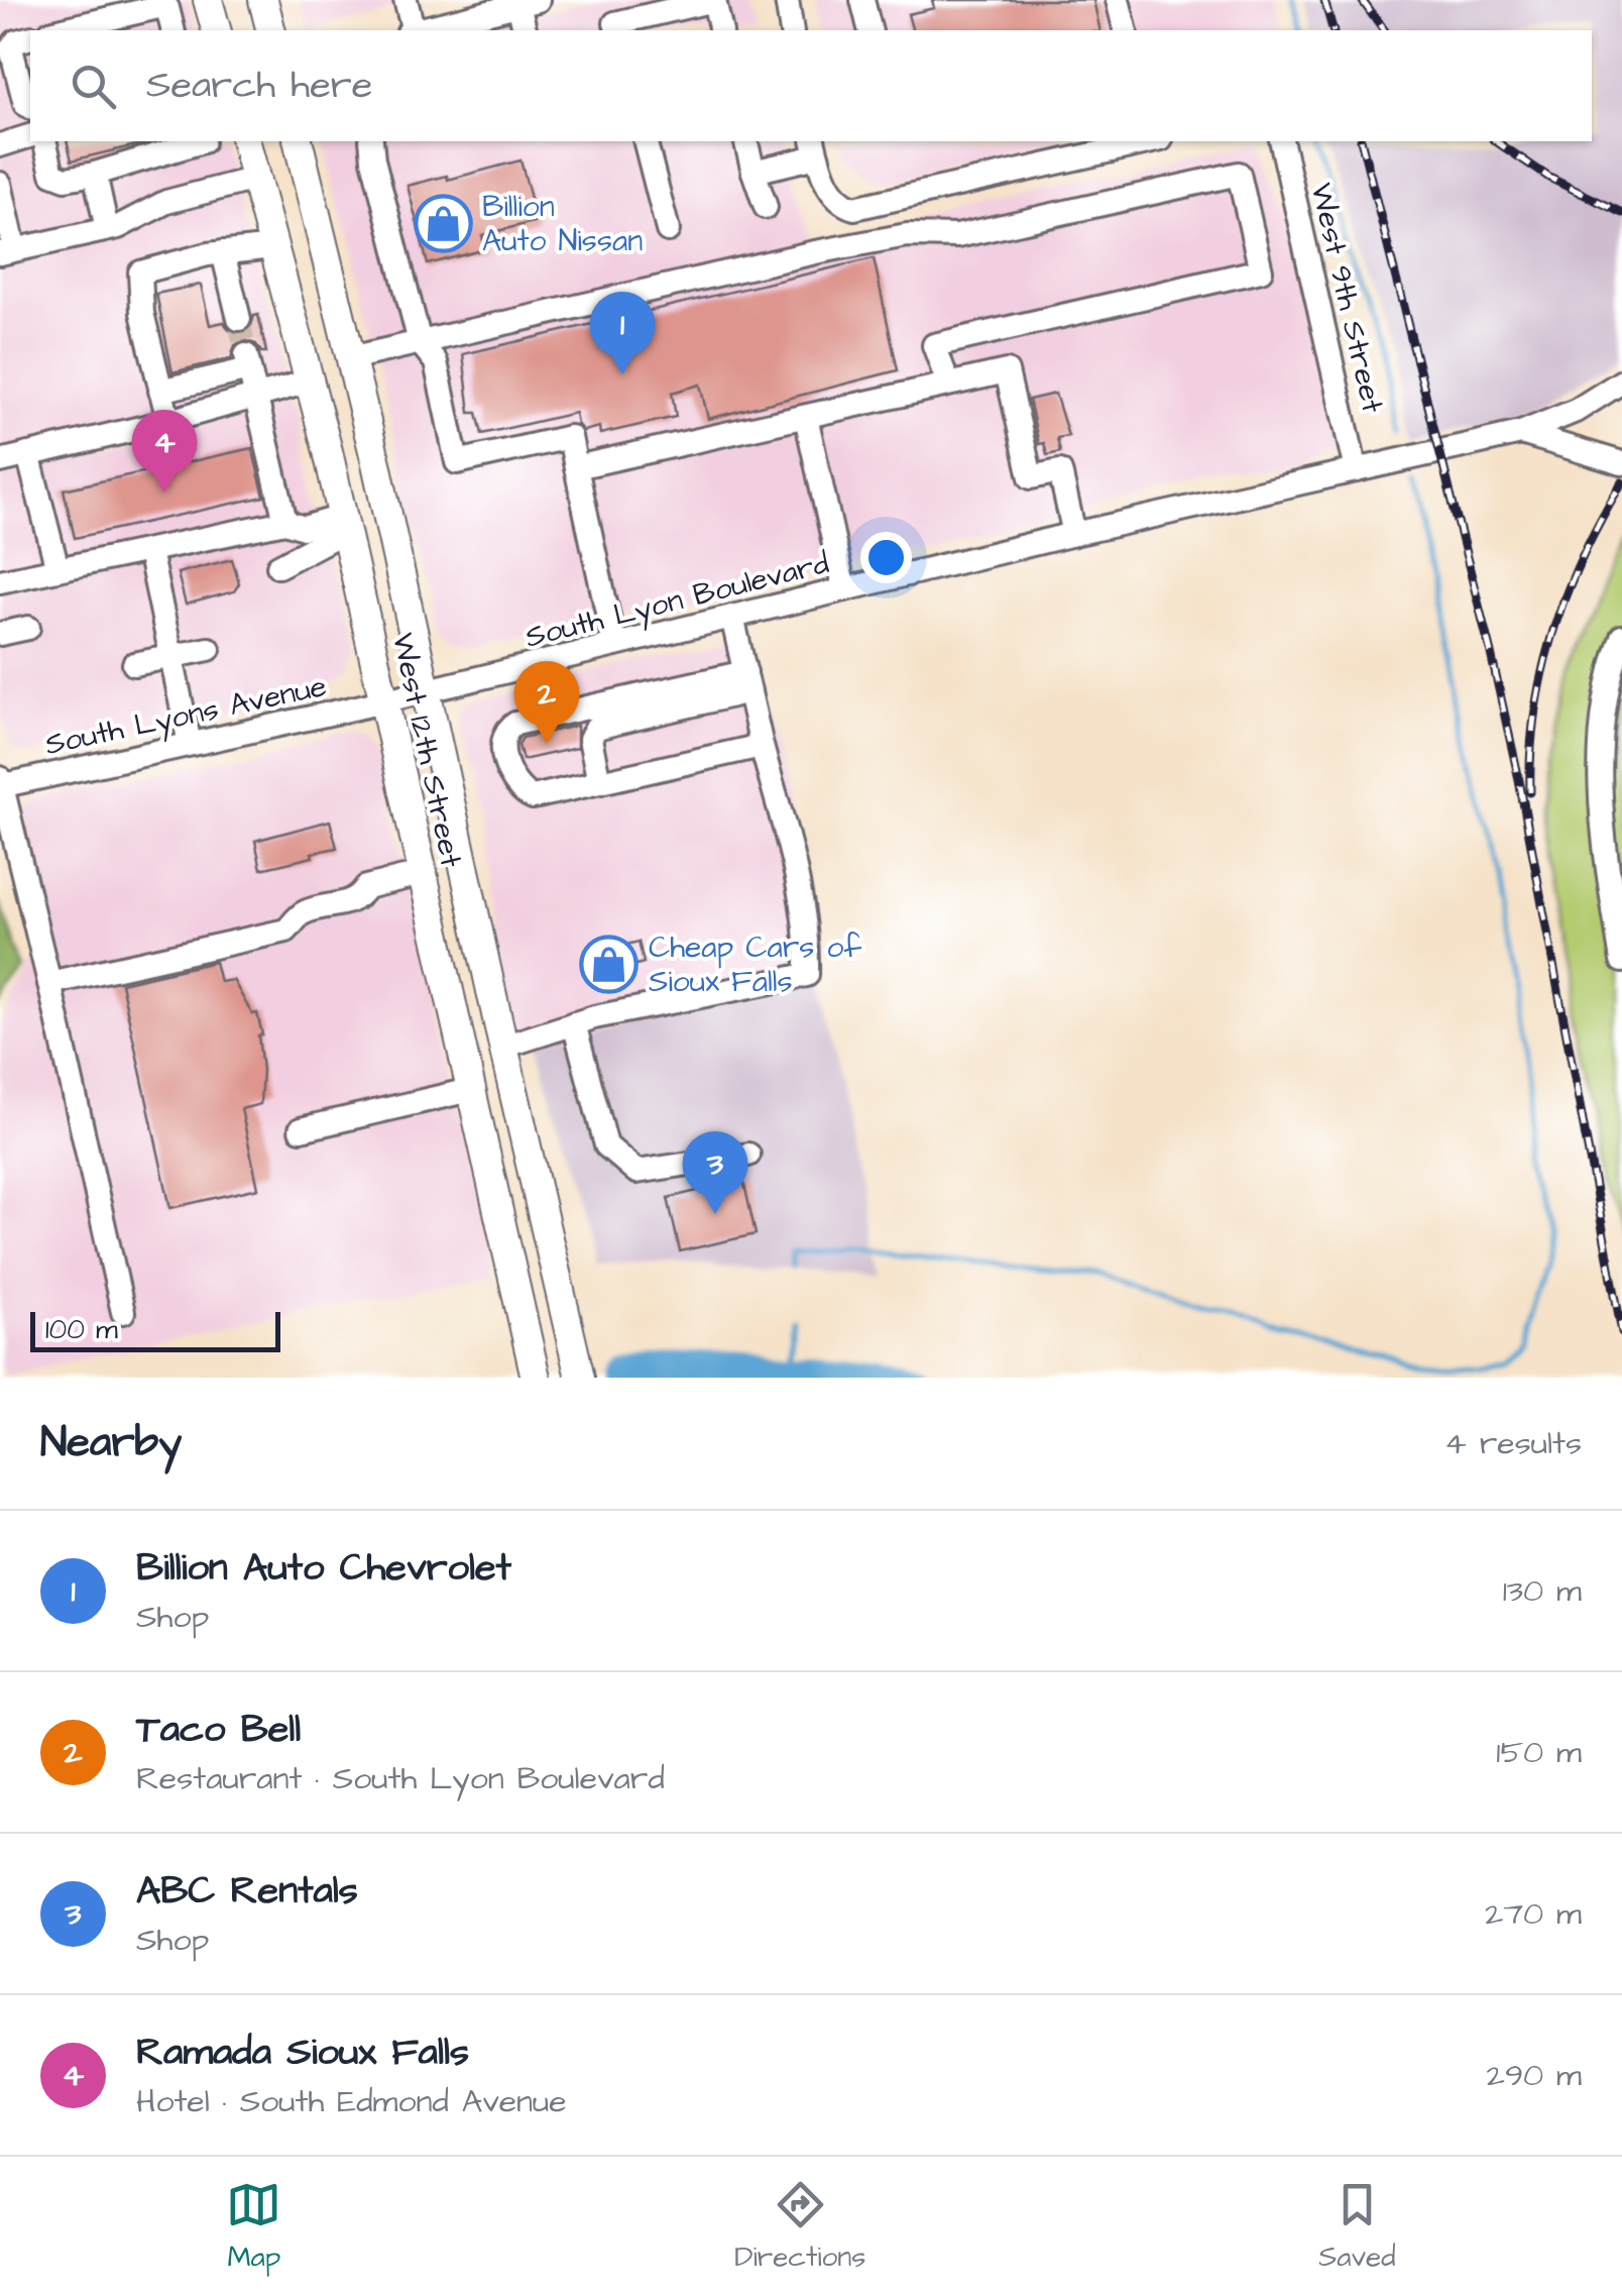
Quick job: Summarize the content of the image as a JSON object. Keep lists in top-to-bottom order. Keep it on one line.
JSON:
{"streets":{"main road":["West 12th Street"],"street":["West 9th Street","South Lyon Boulevard","South Lyons Avenue"]},"crossings":[["West 9th Street","South Lyon Boulevard"],["South Lyon Boulevard","South Lyons Avenue"],["South Lyon Boulevard","West 12th Street"],["South Lyons Avenue","West 12th Street"]],"places":{"shop":["Billion Auto Nissan","Cheap Cars of Sioux Falls"]},"scale_bar":"100 m","page":{"search":"Search here","pins":["1","4","2","3"],"scale":"100 m","heading":["Nearby","4 results"],"list":[{"mark":"1","name":"Billion Auto Chevrolet","note":"Shop","value":"130 m"},{"mark":"2","name":"Taco Bell","note":"Restaurant · South Lyon Boulevard","value":"150 m"},{"mark":"3","name":"ABC Rentals","note":"Shop","value":"270 m"},{"mark":"4","name":"Ramada Sioux Falls","note":"Hotel · South Edmond Avenue","value":"290 m"}],"nav":["Map","Directions","Saved"]}}
